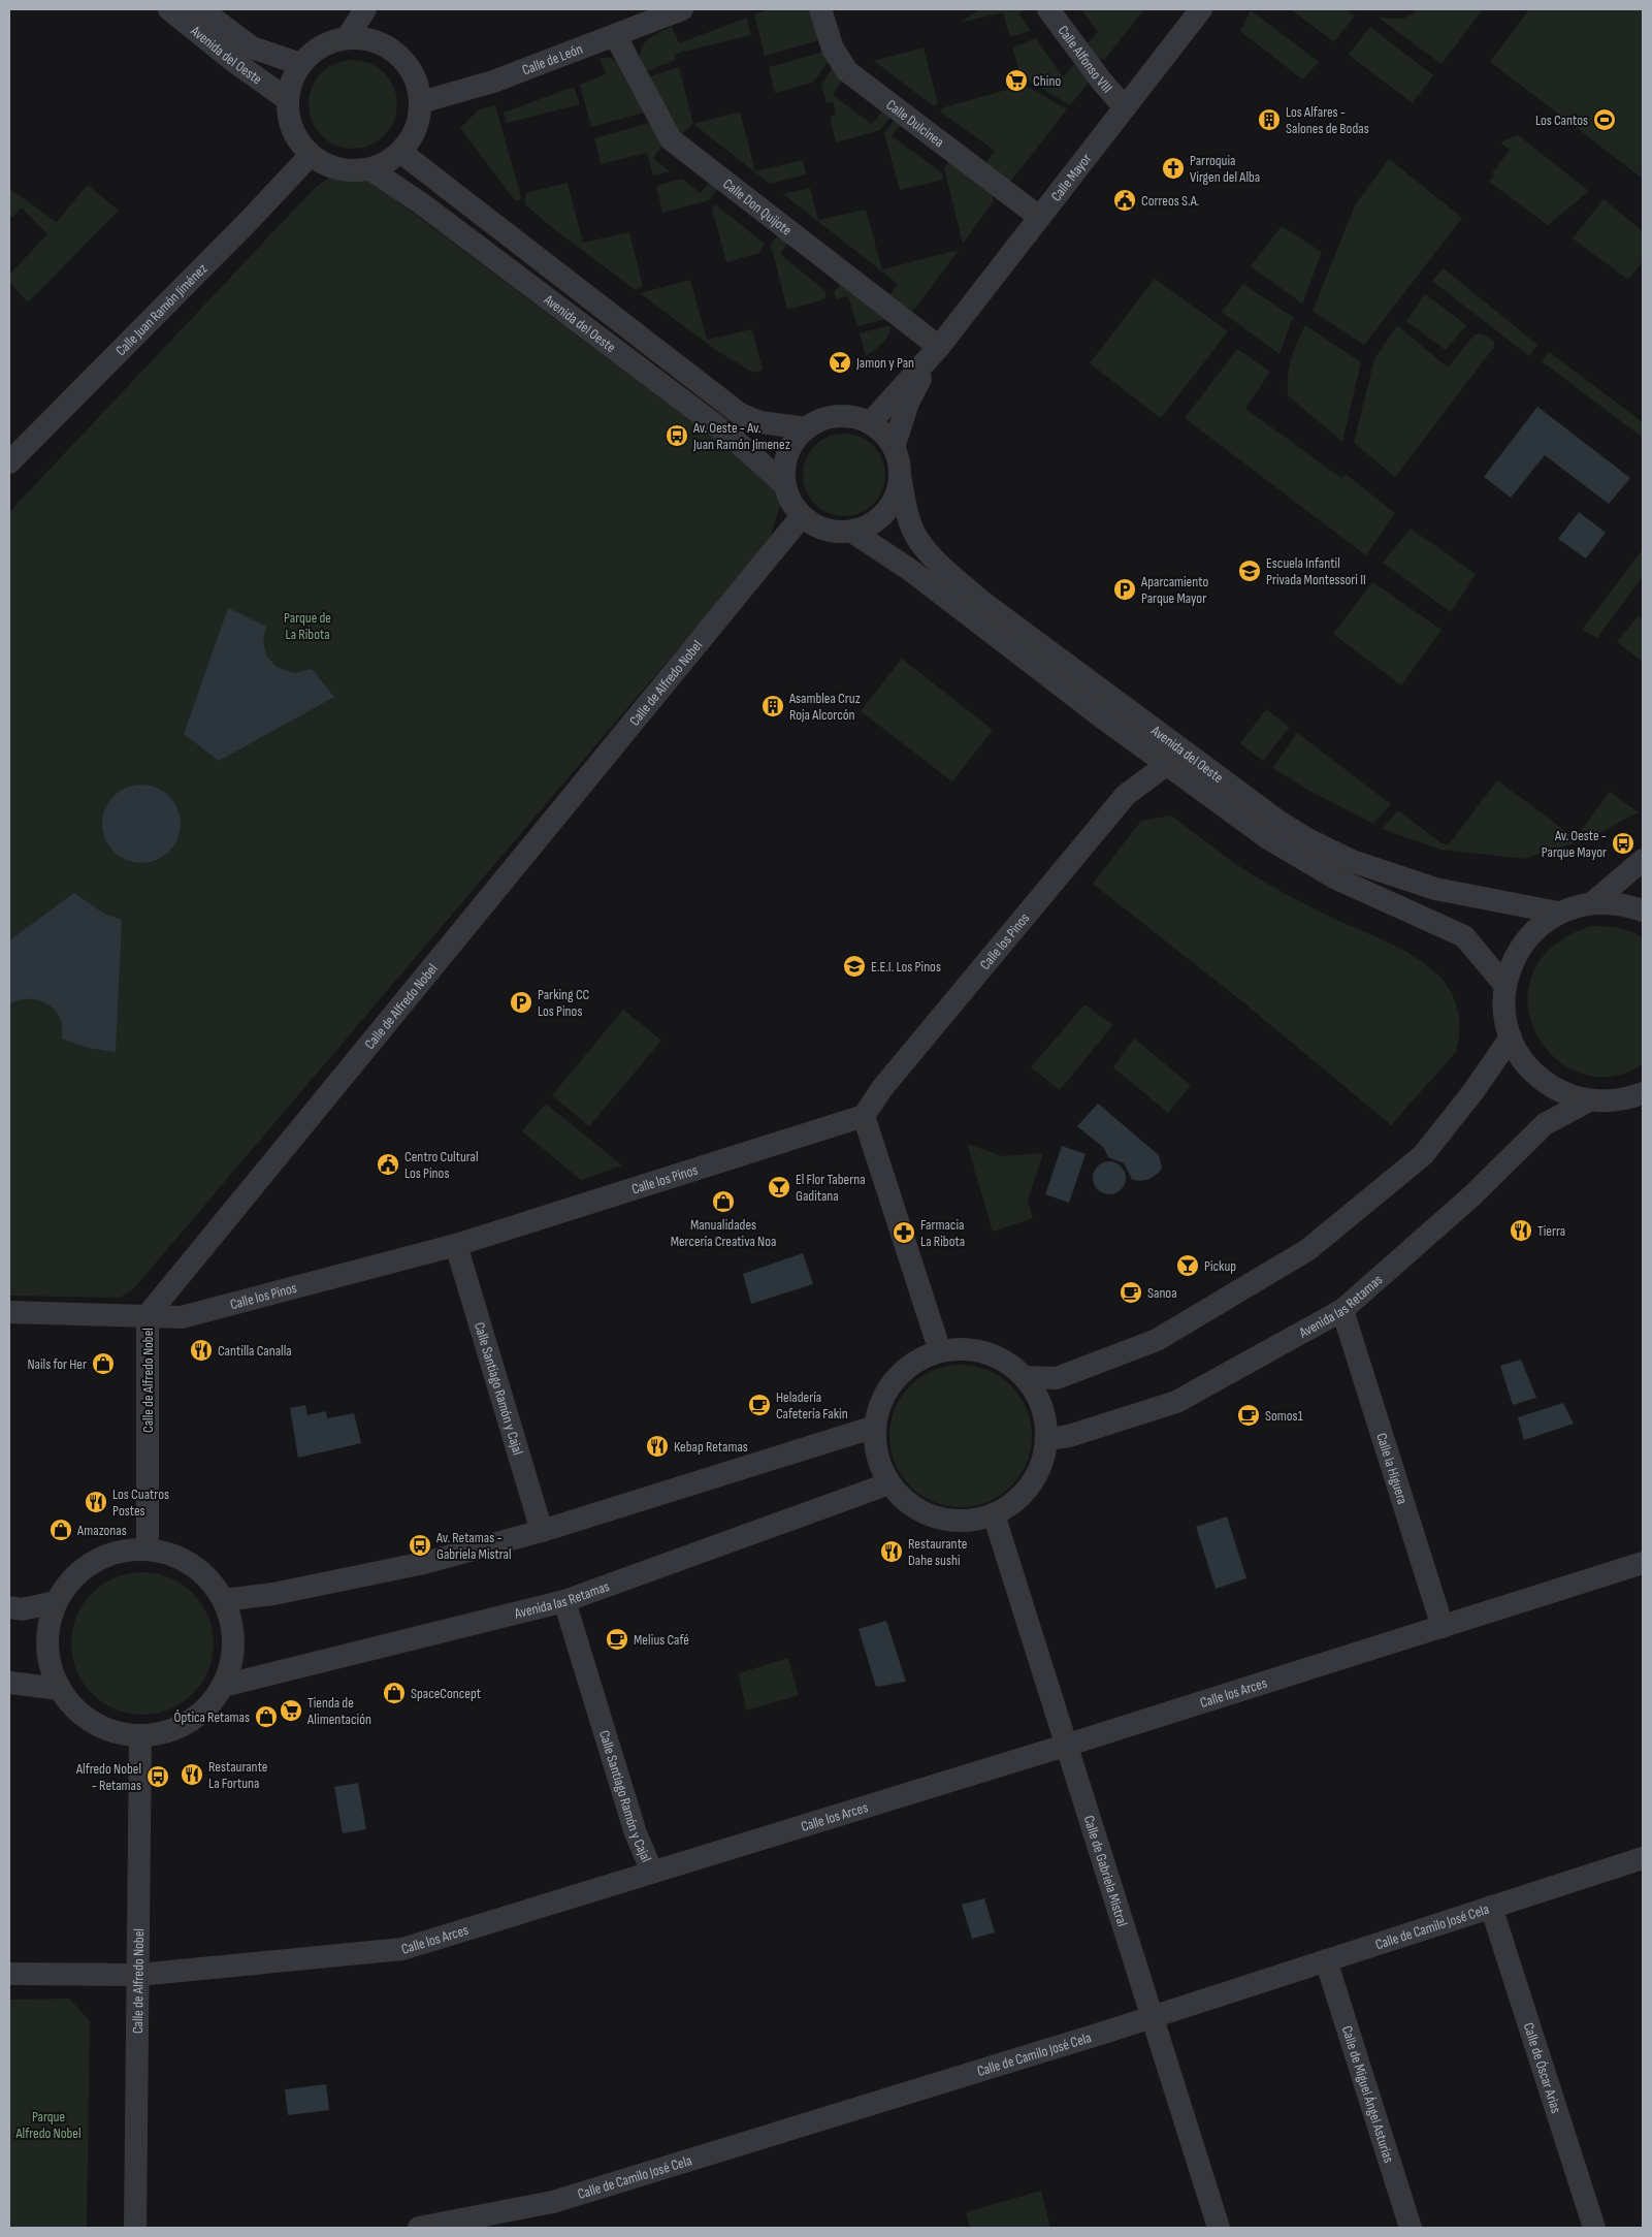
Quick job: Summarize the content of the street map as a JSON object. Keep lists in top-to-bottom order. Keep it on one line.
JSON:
{"streets":{"street":["Avenida del Oeste","Calle de León","Calle Alfonso VIII","Calle Dulcinea","Calle Mayor","Calle Don Quijote","Calle Juan Ramón Jiménez","Calle de Alfredo Nobel","Calle los Pinos","Avenida las Retamas","Calle Santiago Ramón y Cajal","Calle la Higuera","Calle los Arces","Calle de Gabriela Mistral","Calle de Camilo José Cela","Calle de Óscar Arias","Calle de Miguel Ángel Asturias"]},"crossings":[["Avenida del Oeste","Calle de León"],["Avenida del Oeste","Calle Mayor"],["Avenida del Oeste","Calle Juan Ramón Jiménez"],["Avenida del Oeste","Calle de Alfredo Nobel"],["Avenida del Oeste","Calle los Pinos"],["Calle de León","Calle Don Quijote"],["Calle de León","Calle Juan Ramón Jiménez"],["Calle Alfonso VIII","Calle Mayor"],["Calle Dulcinea","Calle Mayor"],["Calle Mayor","Calle Don Quijote"],["Calle Mayor","Calle de Alfredo Nobel"],["Calle de Alfredo Nobel","Calle los Pinos"],["Calle de Alfredo Nobel","Calle los Arces"],["Calle los Pinos","Calle Santiago Ramón y Cajal"],["Avenida las Retamas","Calle Santiago Ramón y Cajal"],["Avenida las Retamas","Calle la Higuera"],["Avenida las Retamas","Calle de Gabriela Mistral"],["Calle Santiago Ramón y Cajal","Calle los Arces"],["Calle la Higuera","Calle los Arces"],["Calle los Arces","Calle de Gabriela Mistral"],["Calle de Gabriela Mistral","Calle de Camilo José Cela"],["Calle de Camilo José Cela","Calle de Óscar Arias"],["Calle de Camilo José Cela","Calle de Miguel Ángel Asturias"]],"parks":["Parque de La Ribota","Parque Alfredo Nobel"],"places":{"supermarket":["Chino","Tienda de Alimentación"],"building":["Los Alfares - Salones de Bodas","Asamblea Cruz Roja Alcorcón"],"sports":["Los Cantos"],"church":["Parroquia Virgen del Alba"],"public building":["Correos S.A.","Centro Cultural Los Pinos"],"bar":["Jamon y Pan","El Flor Taberna Gaditana","Pickup"],"bus stop":["Av. Oeste - Av. Juan Ramón Jimenez","Av. Oeste - Parque Mayor","Av. Retamas - Gabriela Mistral","Alfredo Nobel - Retamas"],"school or university":["Escuela Infantil Privada Montessori II","E.E.I. Los Pinos"],"parking":["Aparcamiento Parque Mayor","Parking CC Los Pinos"],"shop":["Manualidades Mercería Creativa Noa","Nails for Her","Amazonas","SpaceConcept","Óptica Retamas"],"restaurant":["Tierra","Cantilla Canalla","Kebap Retamas","Los Cuatros Postes","Restaurante Dahe sushi","Restaurante La Fortuna"],"pharmacy":["Farmacia La Ribota"],"cafe":["Sanoa","Heladería Cafetería Fakin","Somos1","Melius Café"]}}
